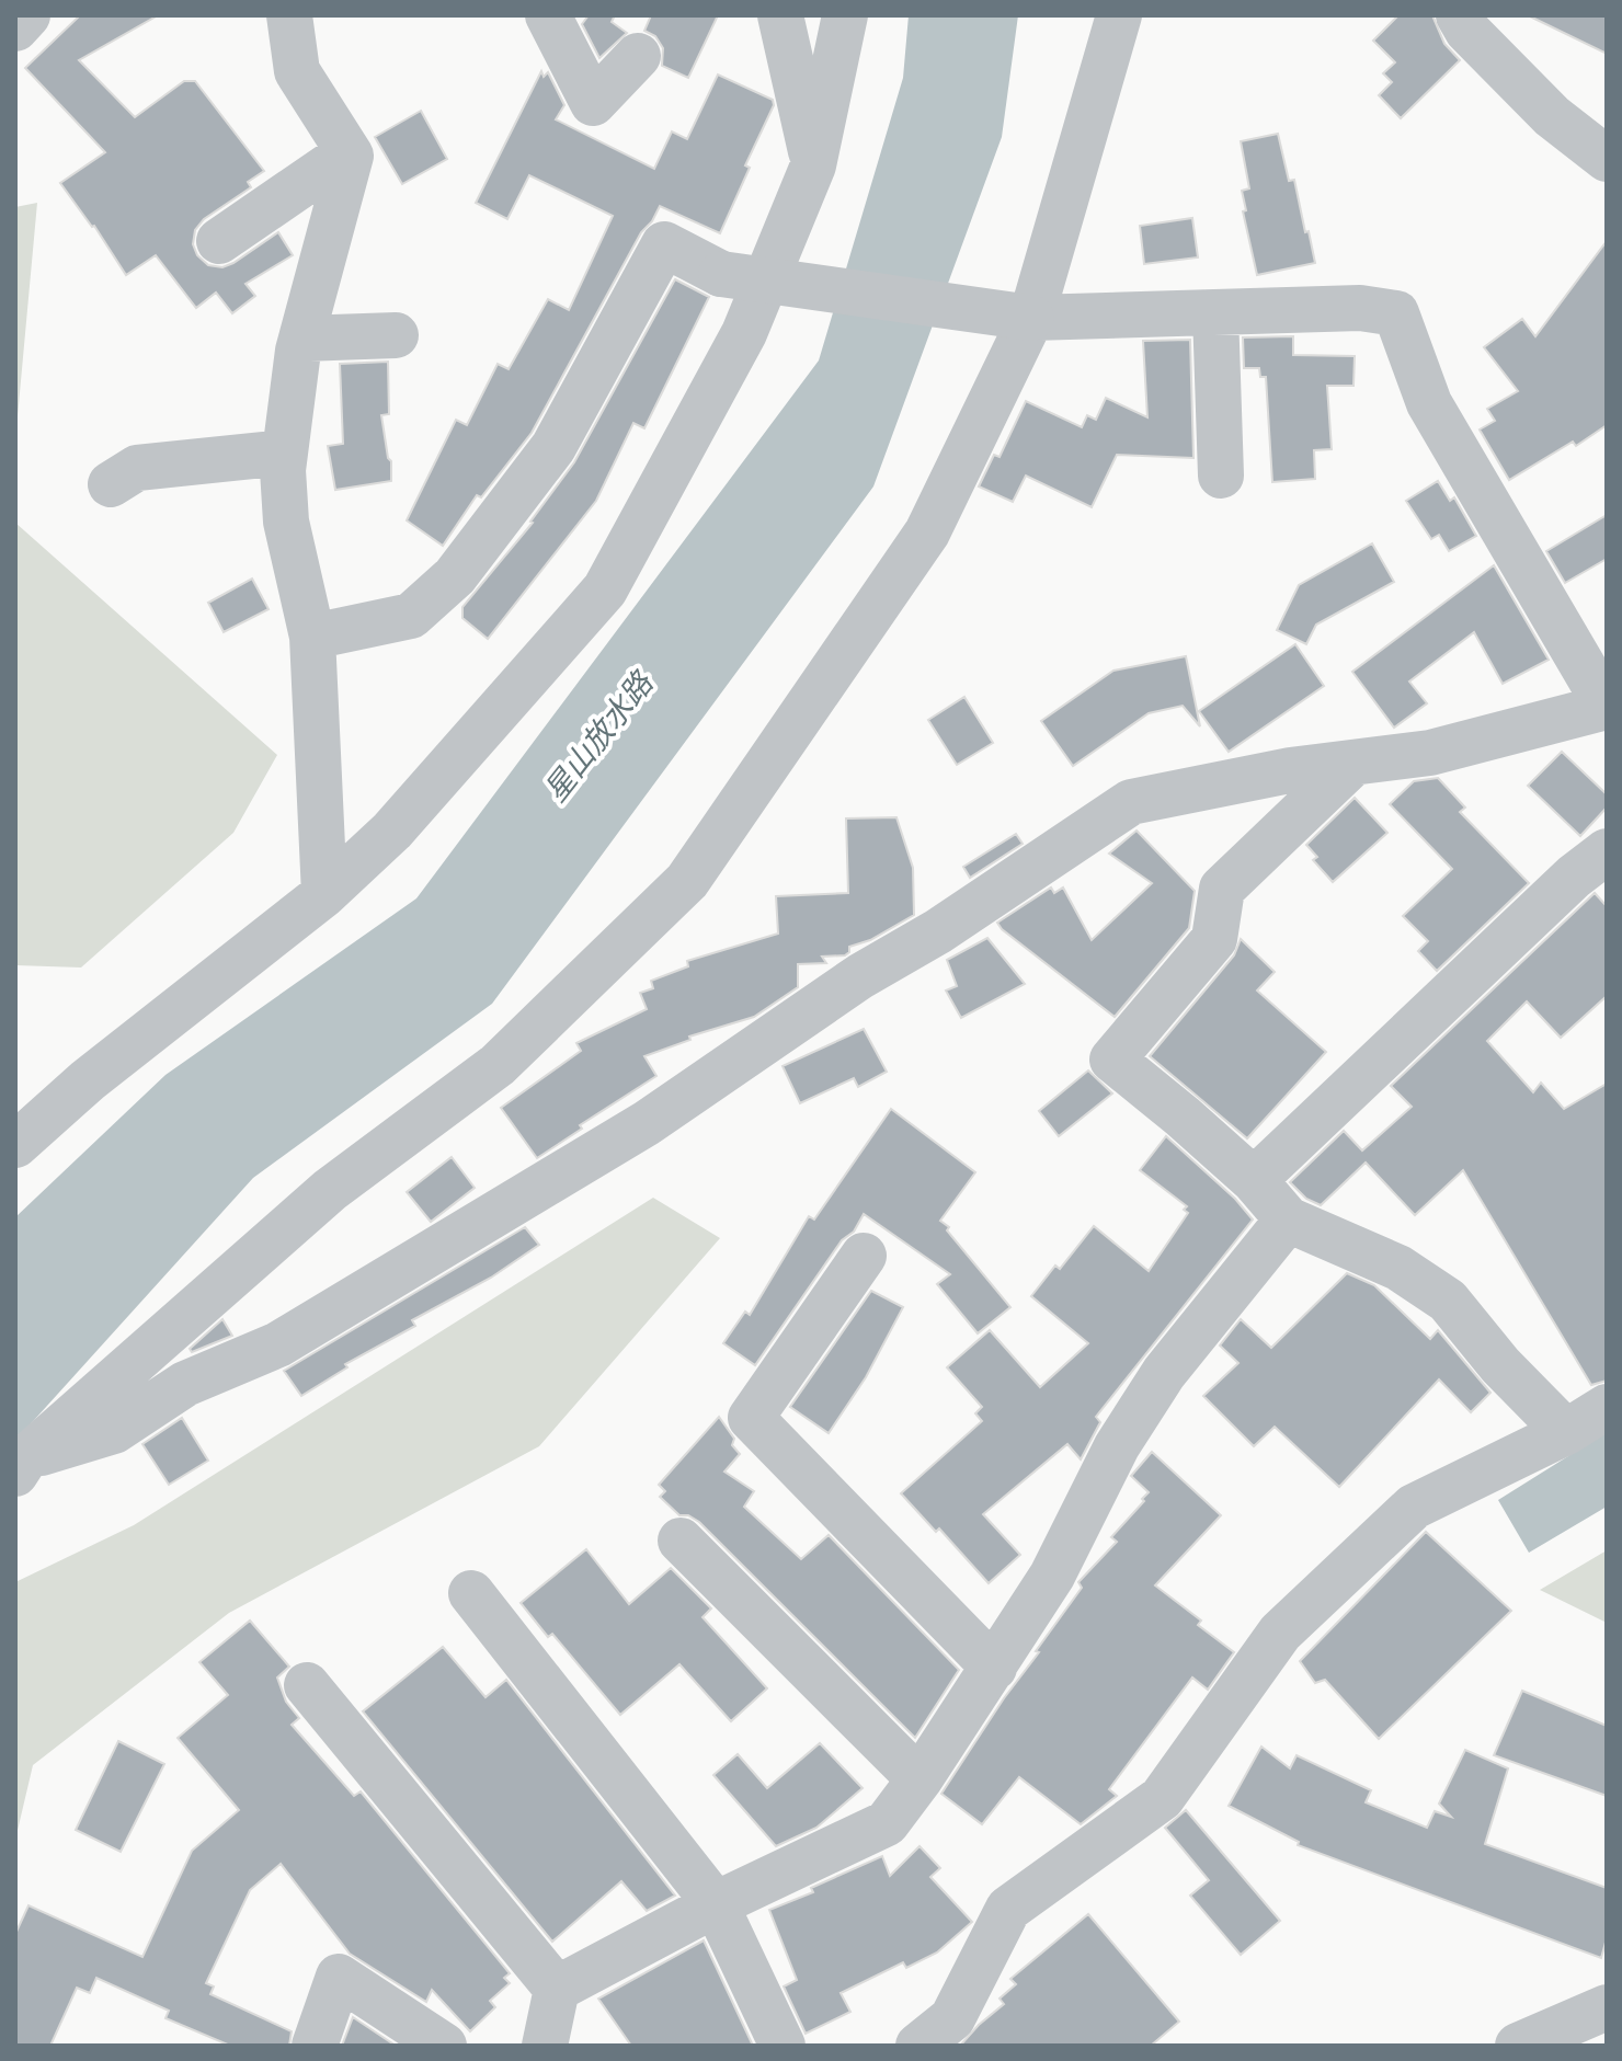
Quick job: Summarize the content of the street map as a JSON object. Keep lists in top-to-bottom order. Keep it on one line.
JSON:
{"water":["星山放水路"]}
